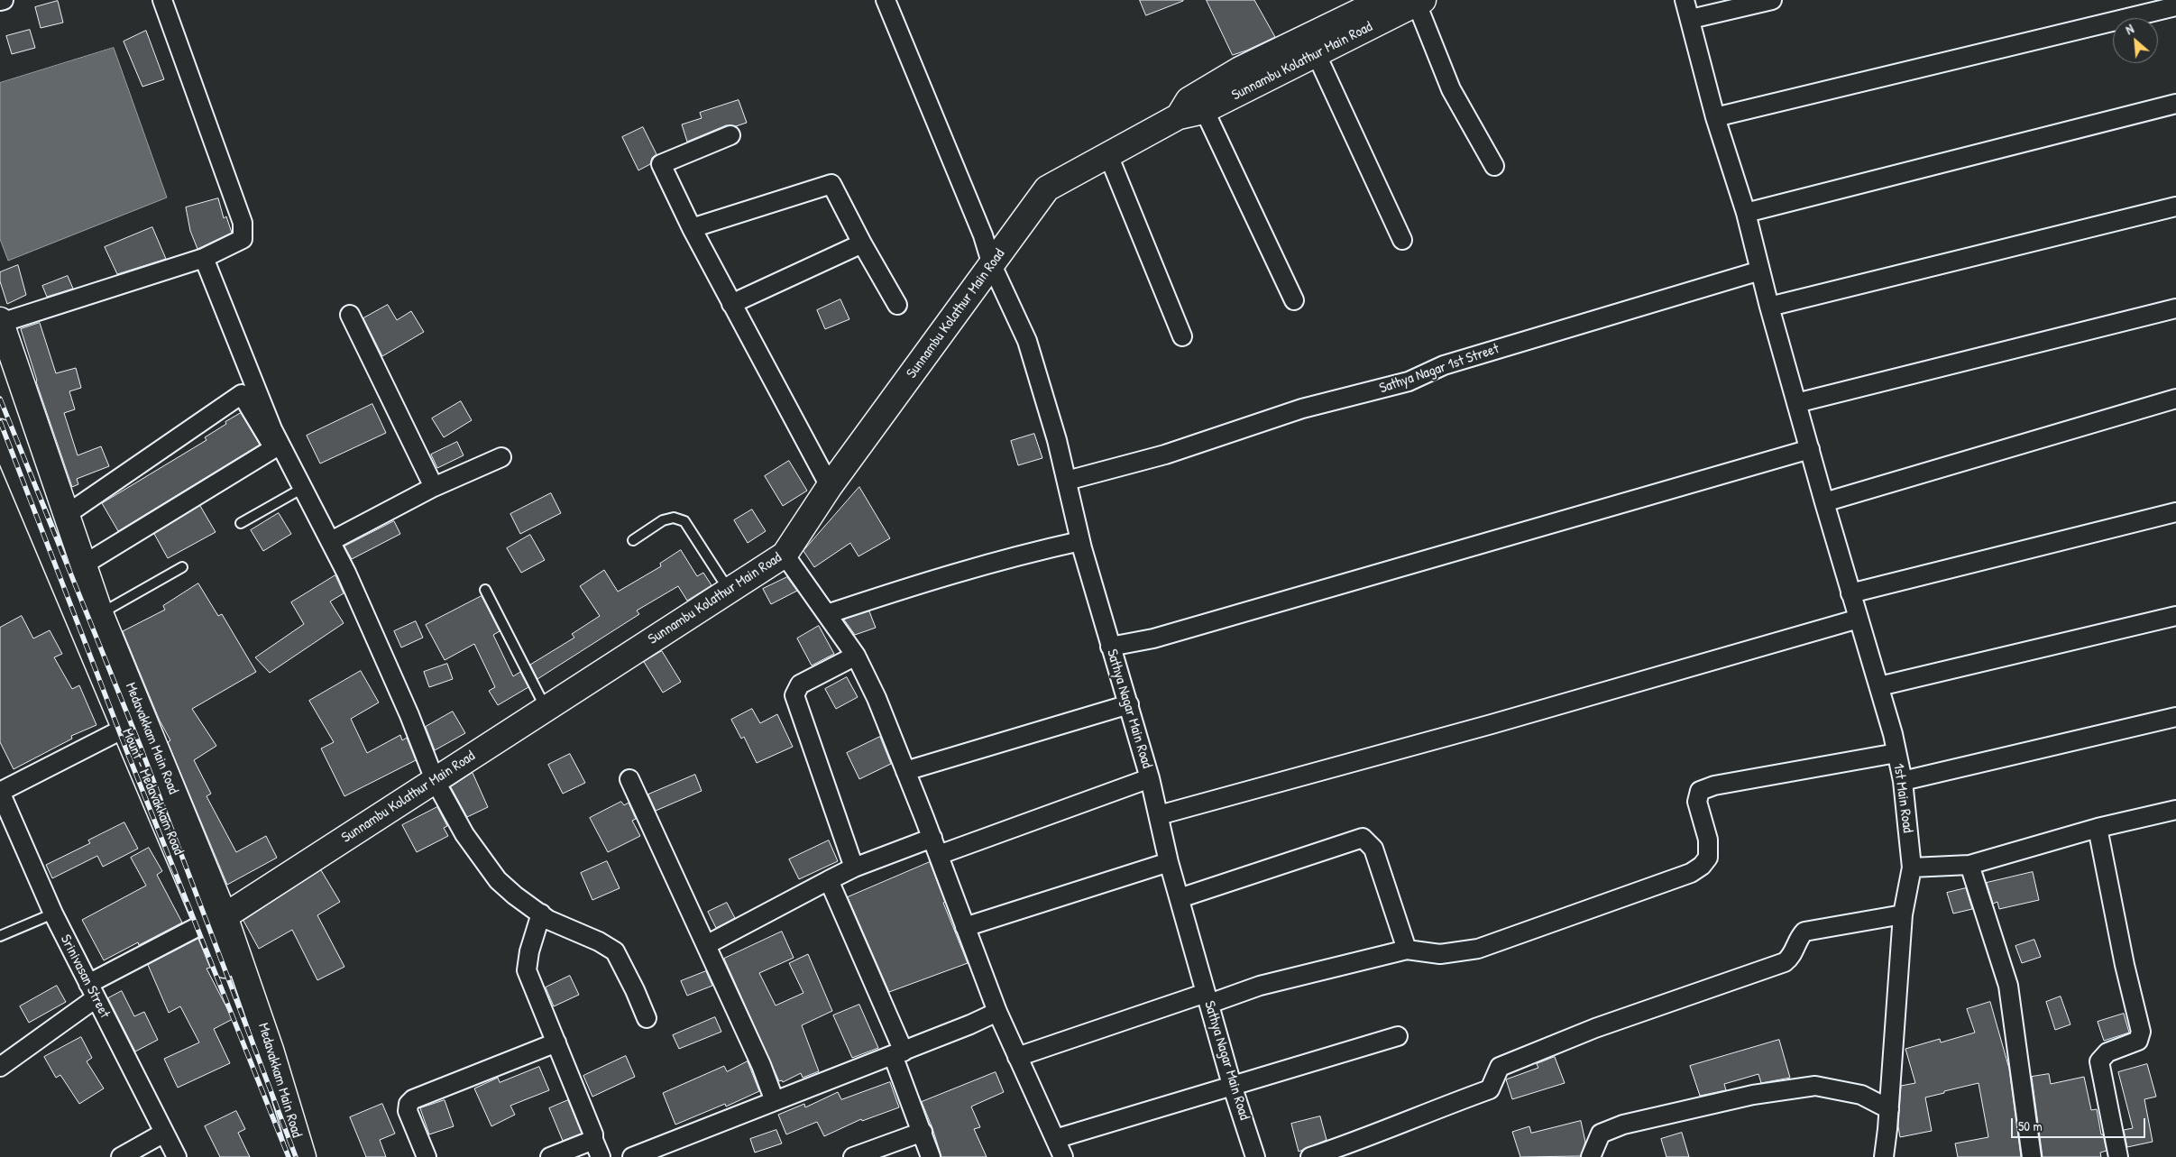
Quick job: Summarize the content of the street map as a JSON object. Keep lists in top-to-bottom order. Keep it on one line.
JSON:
{"streets":{"street":["Sunnambu Kolathur Main Road","Sathya Nagar 1st Street","Sathya Nagar Main Road","Medavakkam Main Road","Mount - Medavakkam Road","1st Main Road","Srinivasan Street"]},"crossings":[["Sunnambu Kolathur Main Road","Sathya Nagar Main Road"],["Sunnambu Kolathur Main Road","Medavakkam Main Road"],["Sunnambu Kolathur Main Road","Mount - Medavakkam Road"],["Sathya Nagar 1st Street","Sathya Nagar Main Road"],["Sathya Nagar 1st Street","1st Main Road"],["Medavakkam Main Road","Mount - Medavakkam Road"]],"scale_bar":"50 m","north":"top left"}
